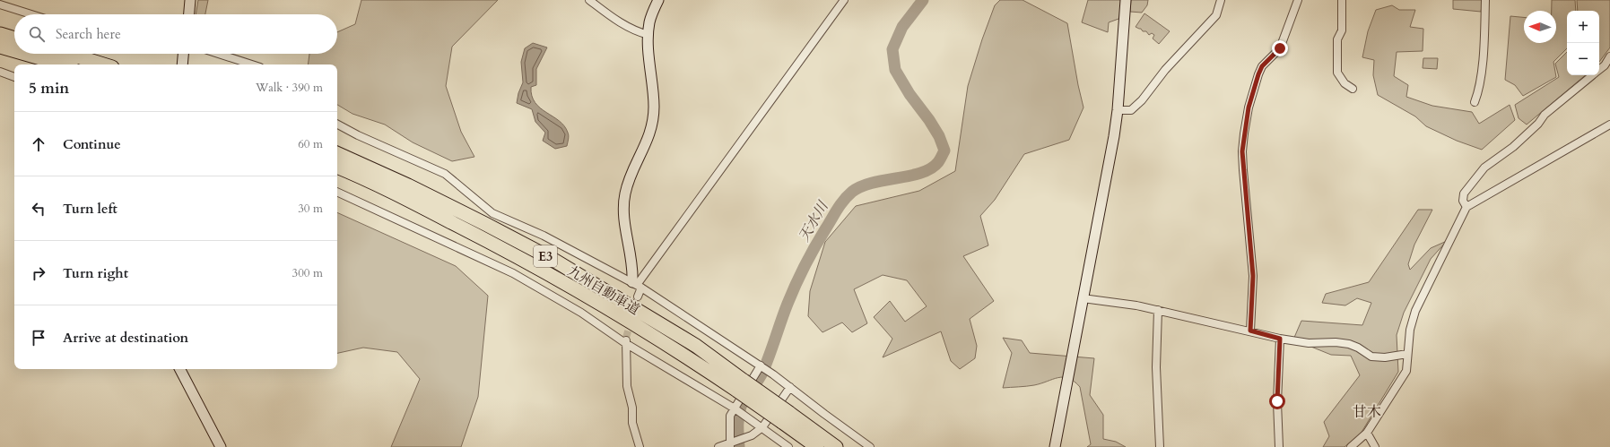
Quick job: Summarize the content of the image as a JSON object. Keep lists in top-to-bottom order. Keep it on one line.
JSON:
{"streets":{"highway":["E3","九州自動車道"]},"districts":["甘木"],"water":["天水川"],"north":"left","page":{"map_buttons":["+","−"],"search":"Search here","heading":["5 min","Walk · 390 m"],"list":[["Continue","60 m"],["Turn left","30 m"],["Turn right","300 m"],"Arrive at destination"]}}
